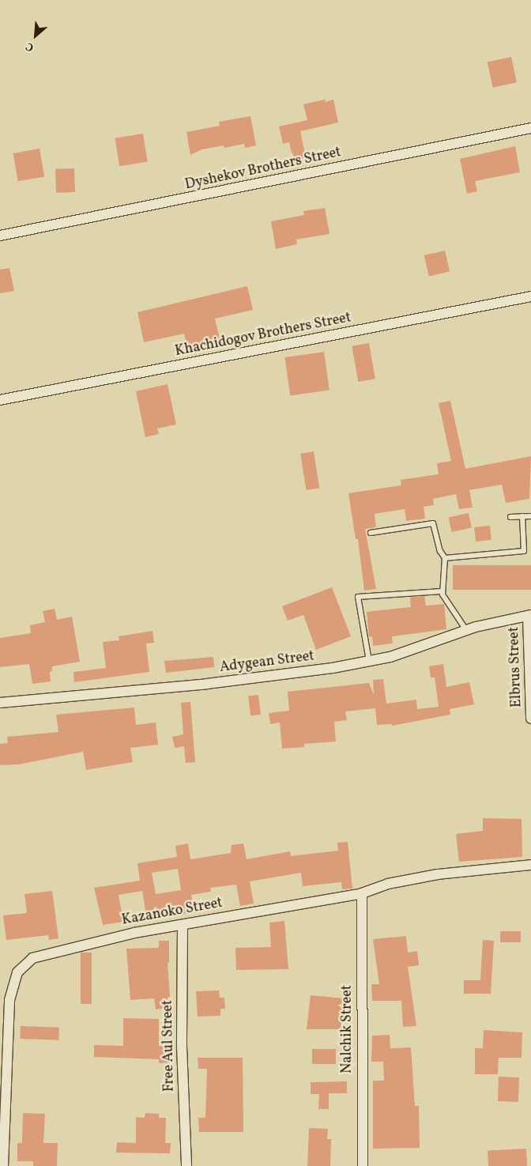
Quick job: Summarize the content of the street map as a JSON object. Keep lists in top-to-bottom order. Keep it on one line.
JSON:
{"streets":{"street":["Dyshekov Brothers Street","Khachidogov Brothers Street","Adygean Street","Elbrus Street","Kazanoko Street","Nalchik Street","Free Aul Street"]},"crossings":[["Adygean Street","Elbrus Street"],["Kazanoko Street","Nalchik Street"],["Kazanoko Street","Free Aul Street"]],"north":"bottom left"}
